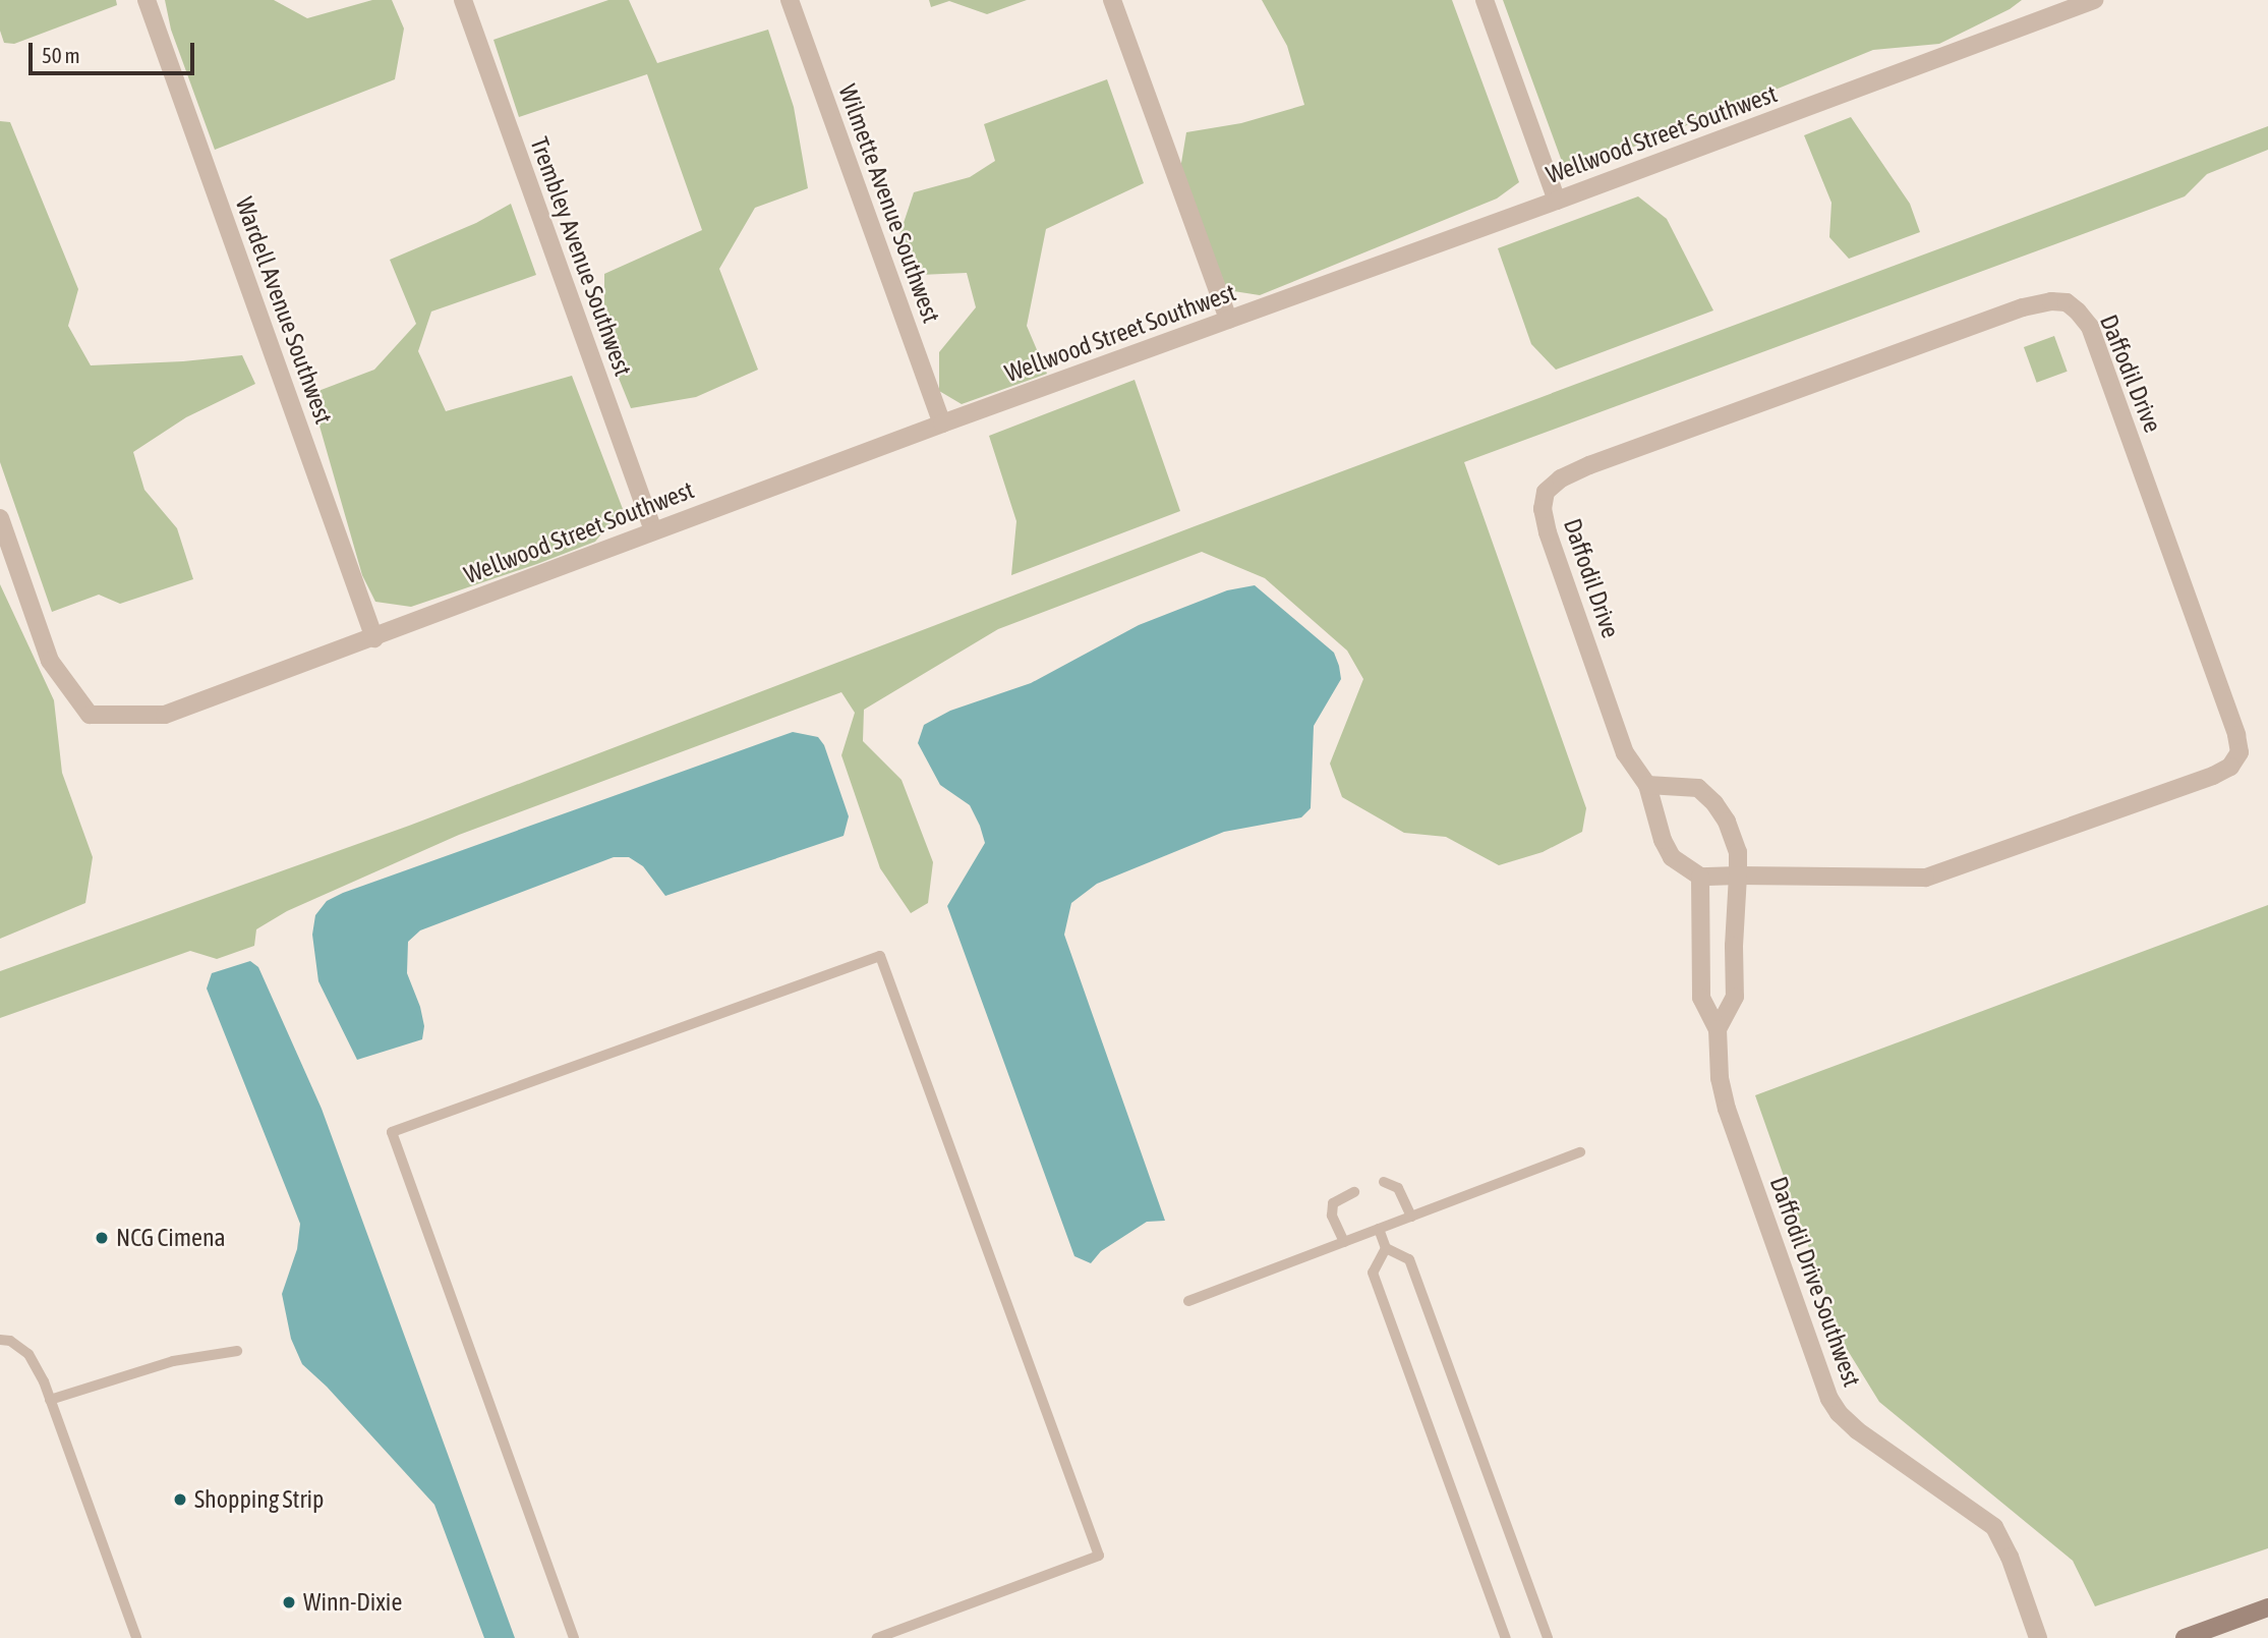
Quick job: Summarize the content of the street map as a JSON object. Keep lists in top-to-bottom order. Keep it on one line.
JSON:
{"streets":{"street":["Wellwood Street Southwest","Wilmette Avenue Southwest","Trembley Avenue Southwest","Wardell Avenue Southwest","Daffodil Drive","Daffodil Drive Southwest"]},"crossings":[["Wellwood Street Southwest","Wilmette Avenue Southwest"],["Wellwood Street Southwest","Trembley Avenue Southwest"],["Wellwood Street Southwest","Wardell Avenue Southwest"],["Daffodil Drive","Daffodil Drive Southwest"]],"places":["NCG Cimena","Shopping Strip","Winn-Dixie"],"scale_bar":"50 m"}
